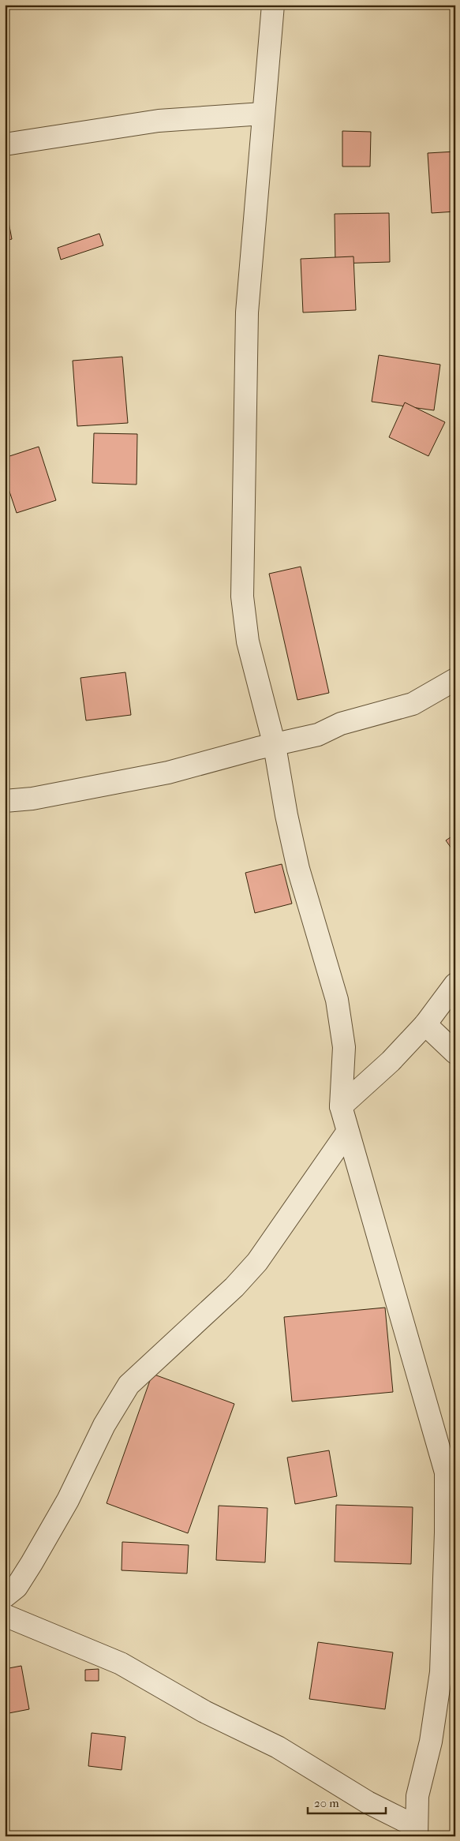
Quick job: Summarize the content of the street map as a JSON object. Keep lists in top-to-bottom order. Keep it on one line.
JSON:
{"scale_bar":"20 m"}
